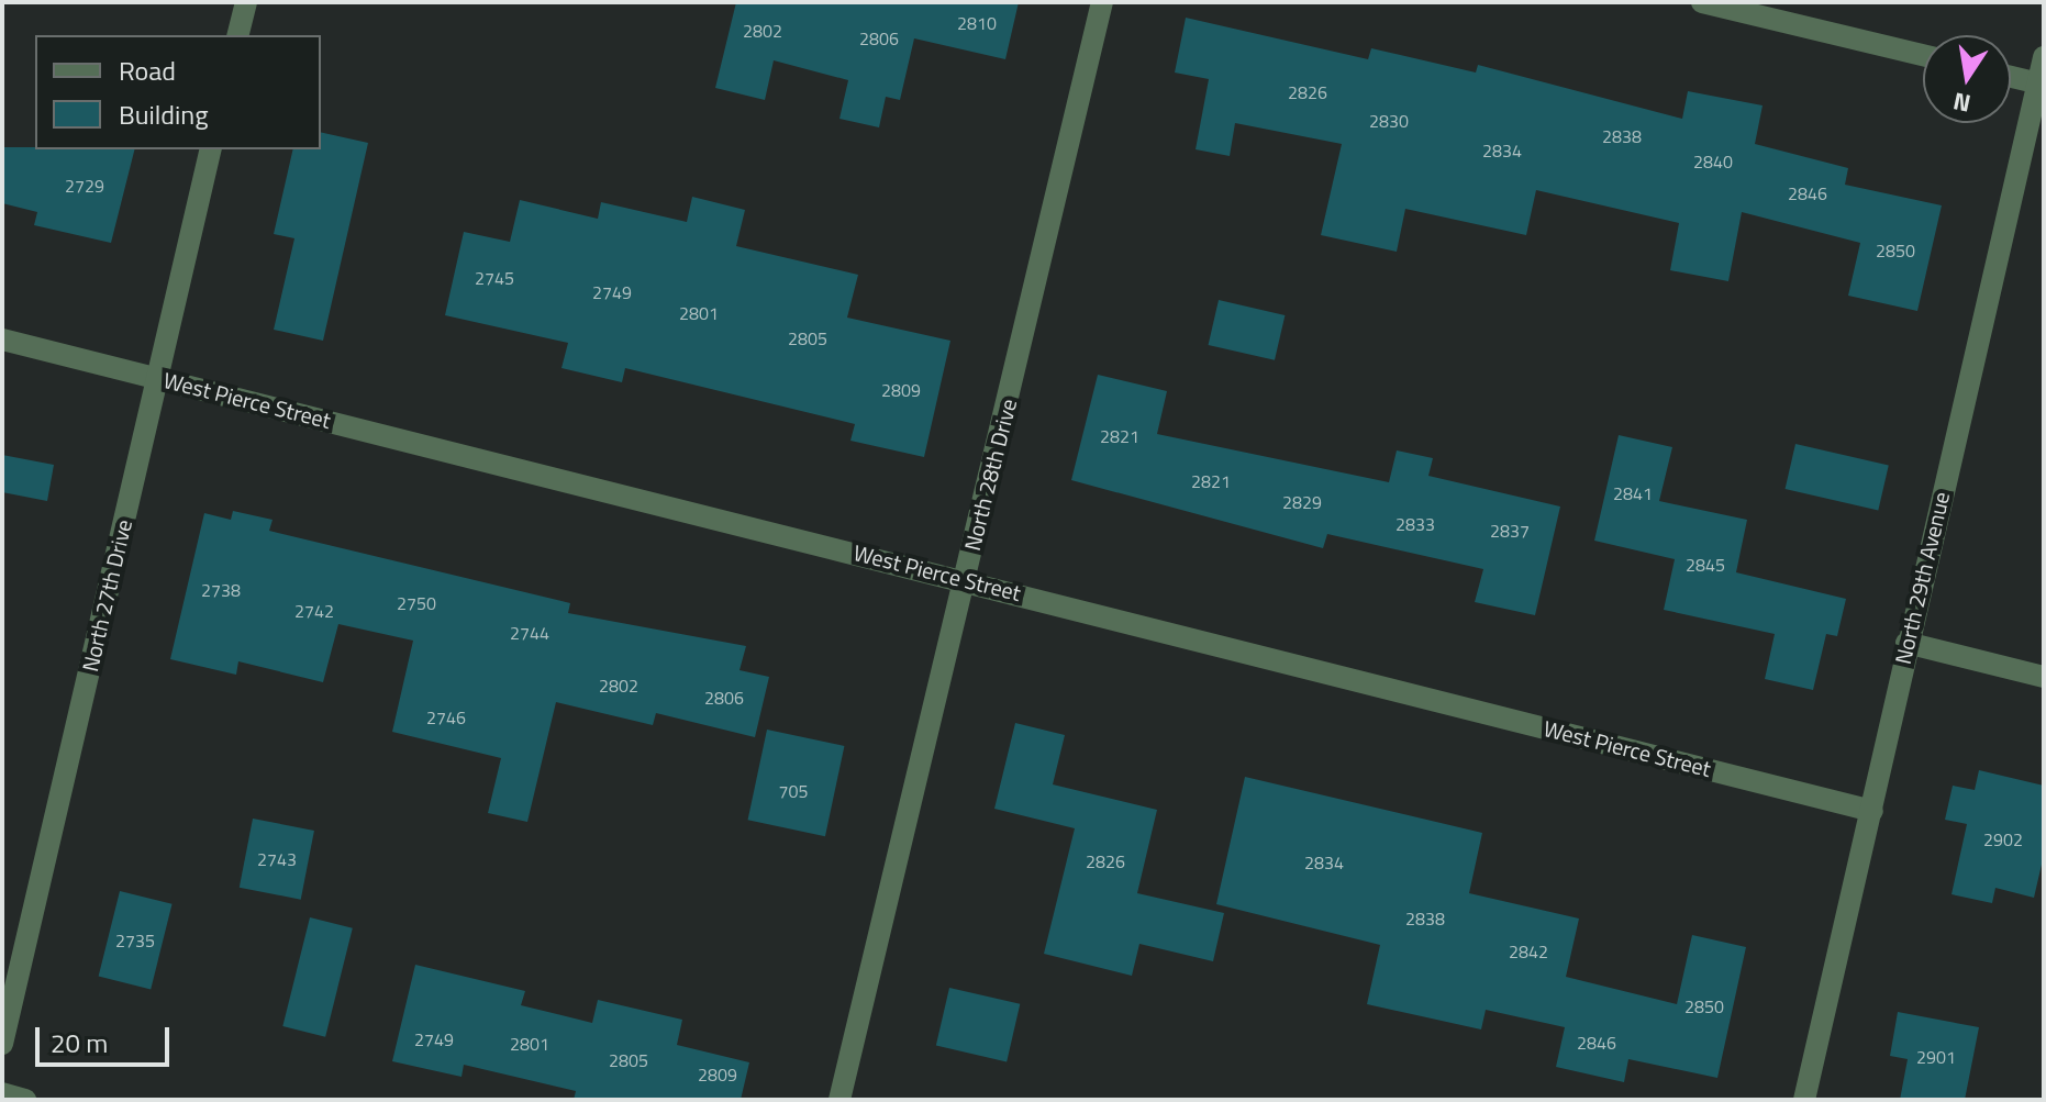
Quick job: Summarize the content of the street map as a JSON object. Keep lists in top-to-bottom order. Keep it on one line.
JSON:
{"streets":{"street":["West Pierce Street","North 28th Drive","North 29th Avenue","North 27th Drive"]},"crossings":[["West Pierce Street","North 28th Drive"],["West Pierce Street","North 29th Avenue"],["West Pierce Street","North 27th Drive"]],"house_numbers":["2810","2802","2806","2826","2830","2838","2834","2840","2729","2846","2850","2745","2749","2801","2805","2809","2821","2821","2841","2829","2833","2837","2845","2738","2750","2742","2744","2802","2806","2746","705","2902","2743","2826","2834","2838","2735","2842","2850","2749","2846","2801","2901","2805","2809"],"legend":["Road","Building"],"scale_bar":"20 m","north":"bottom"}
